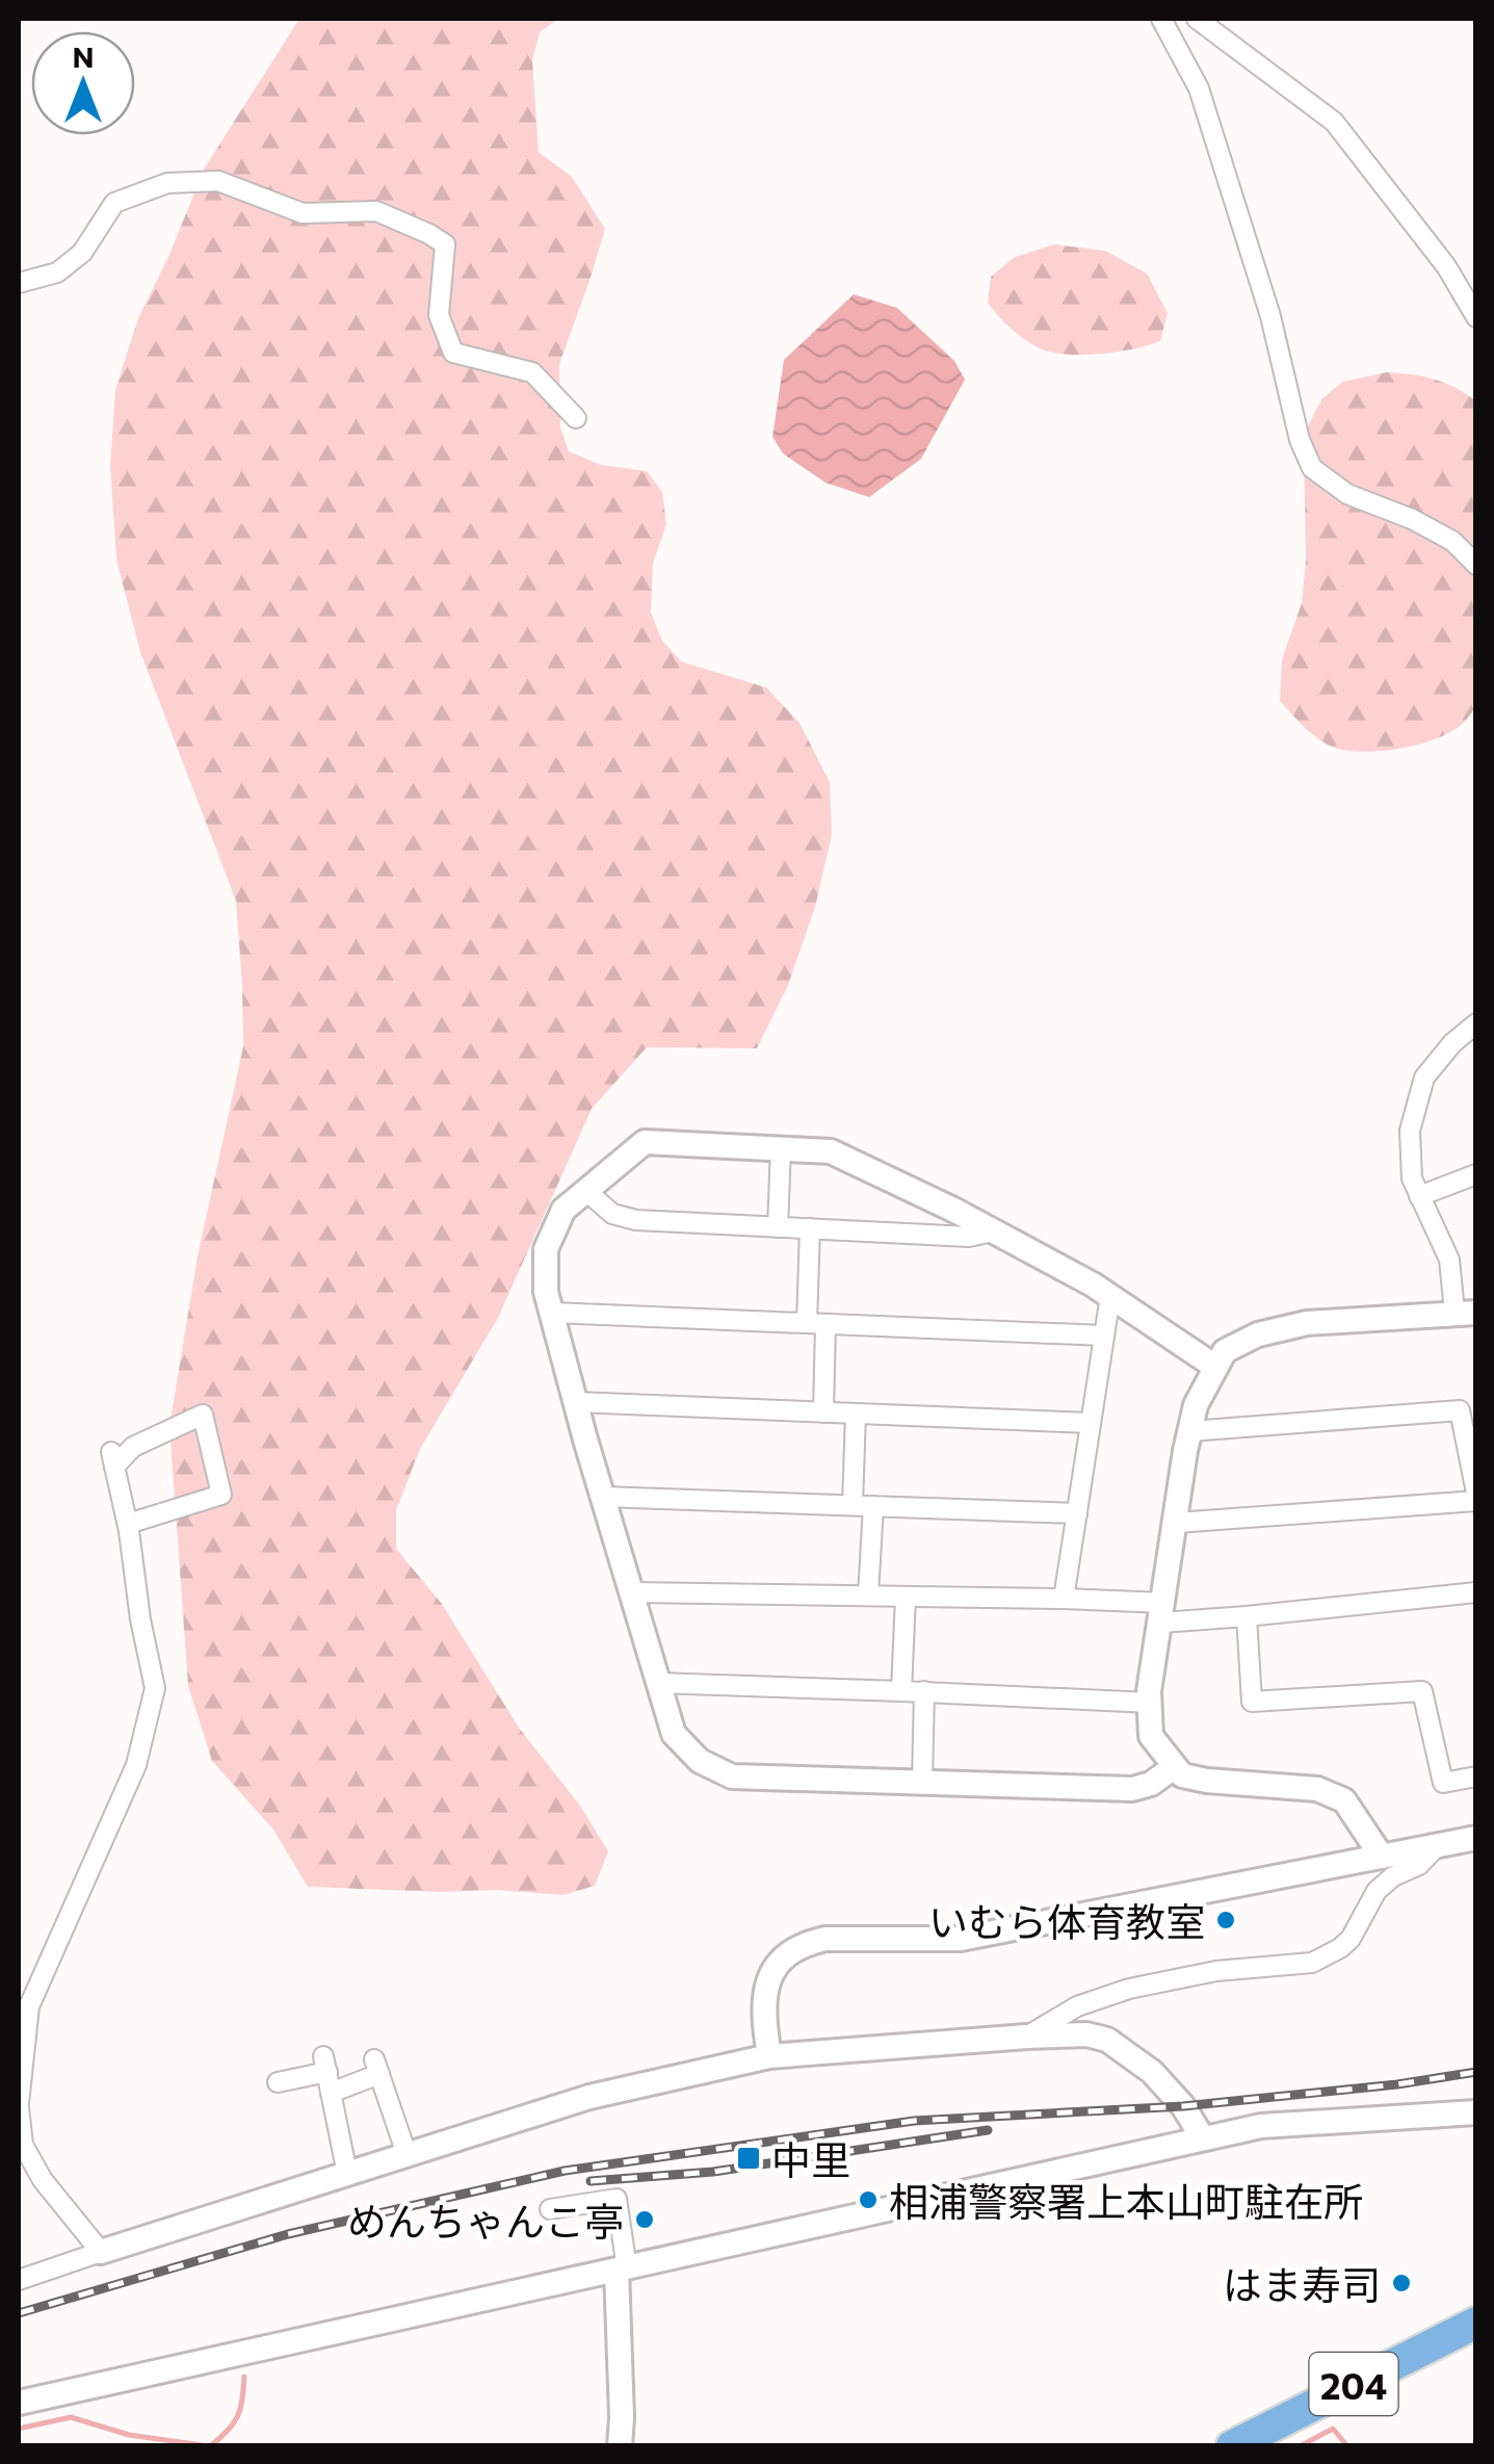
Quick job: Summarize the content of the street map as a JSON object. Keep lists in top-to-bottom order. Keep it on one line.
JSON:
{"streets":{"highway":["204"]},"places":{"other":["いむら体育教室","相浦警察署上本山町駐在所","めんちゃんこ亭","はま寿司"],"transit":["中里"]},"north":"top"}
